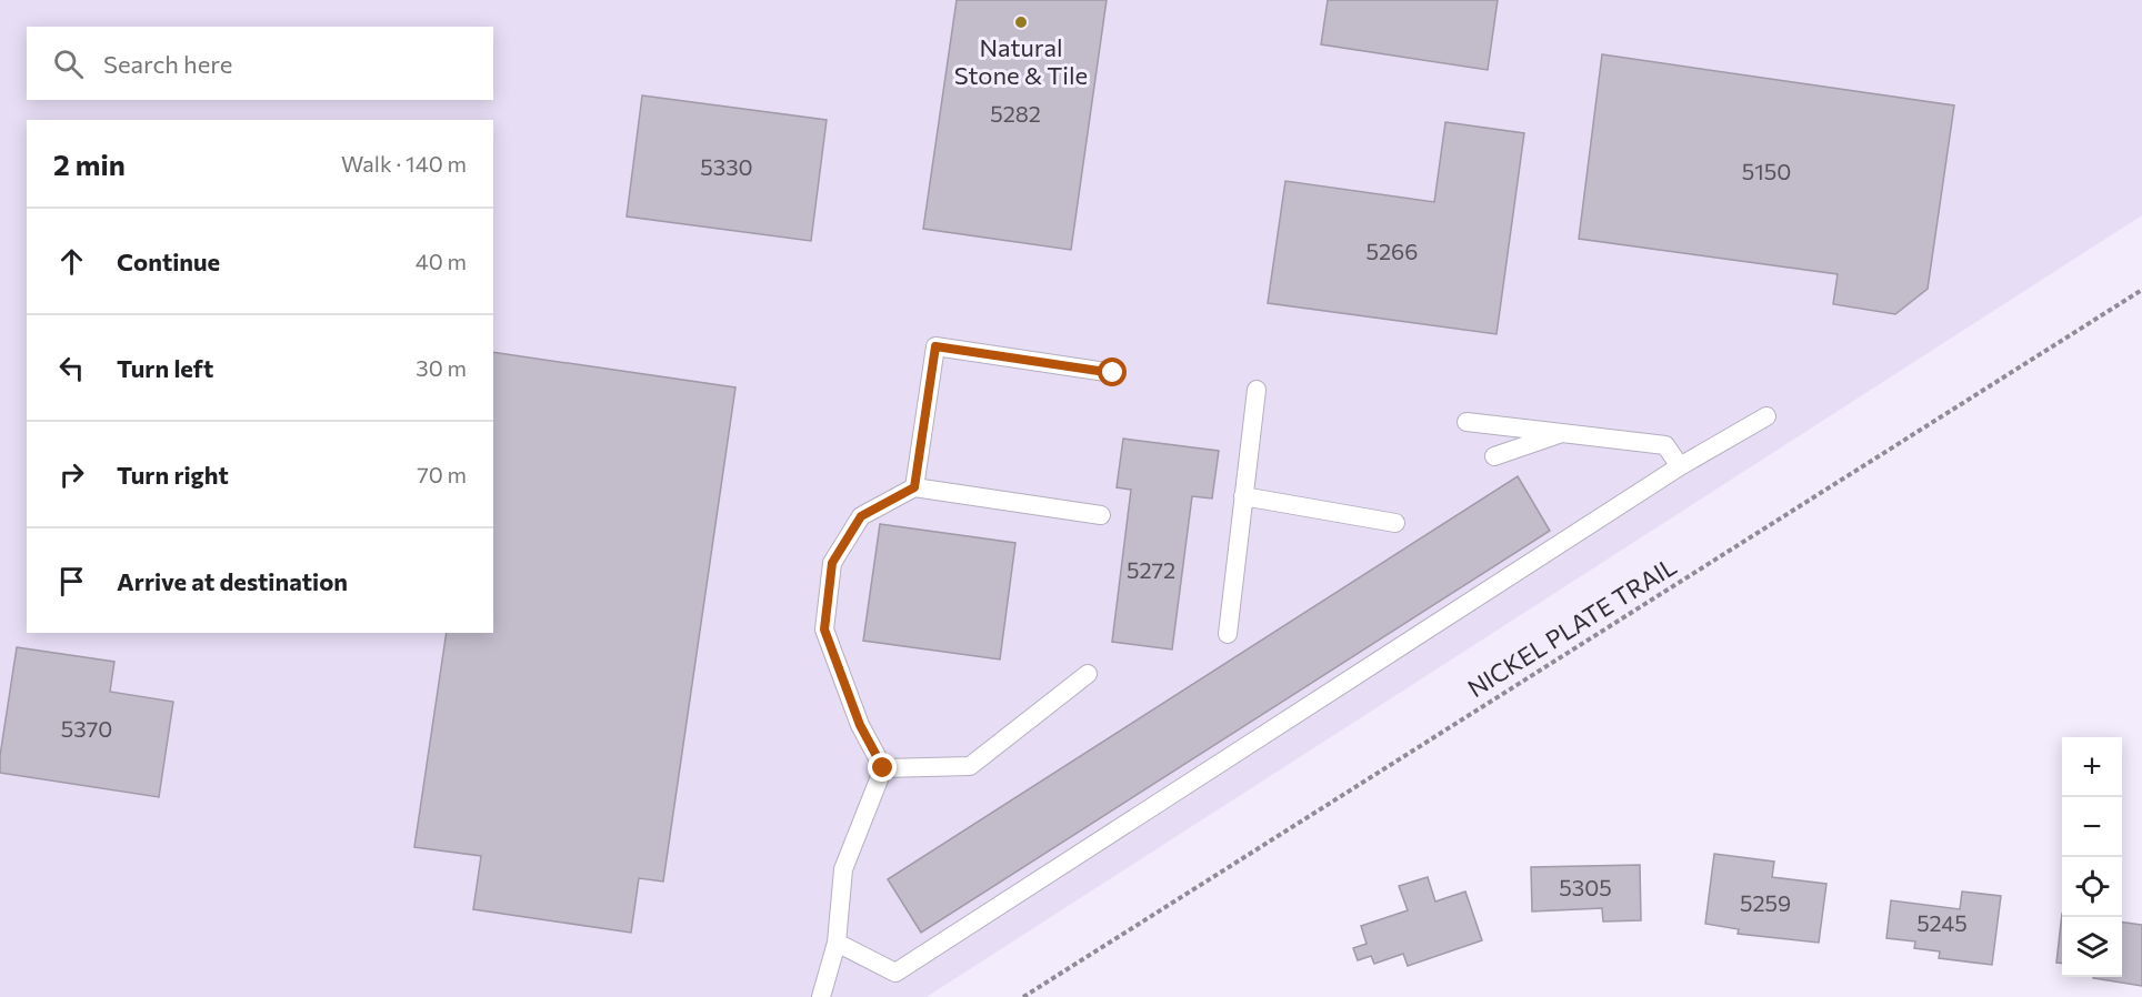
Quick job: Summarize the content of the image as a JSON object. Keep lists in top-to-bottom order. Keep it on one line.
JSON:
{"streets":{"path":["NICKEL PLATE TRAIL"]},"places":["Natural Stone & Tile"],"house_numbers":["5282","5330","5150","5266","5272","5370","5305","5259","5245"],"page":{"search":"Search here","heading":["2 min","Walk · 140 m"],"list":[["Continue","40 m"],["Turn left","30 m"],["Turn right","70 m"],"Arrive at destination"],"map_buttons":["+","−"]}}
